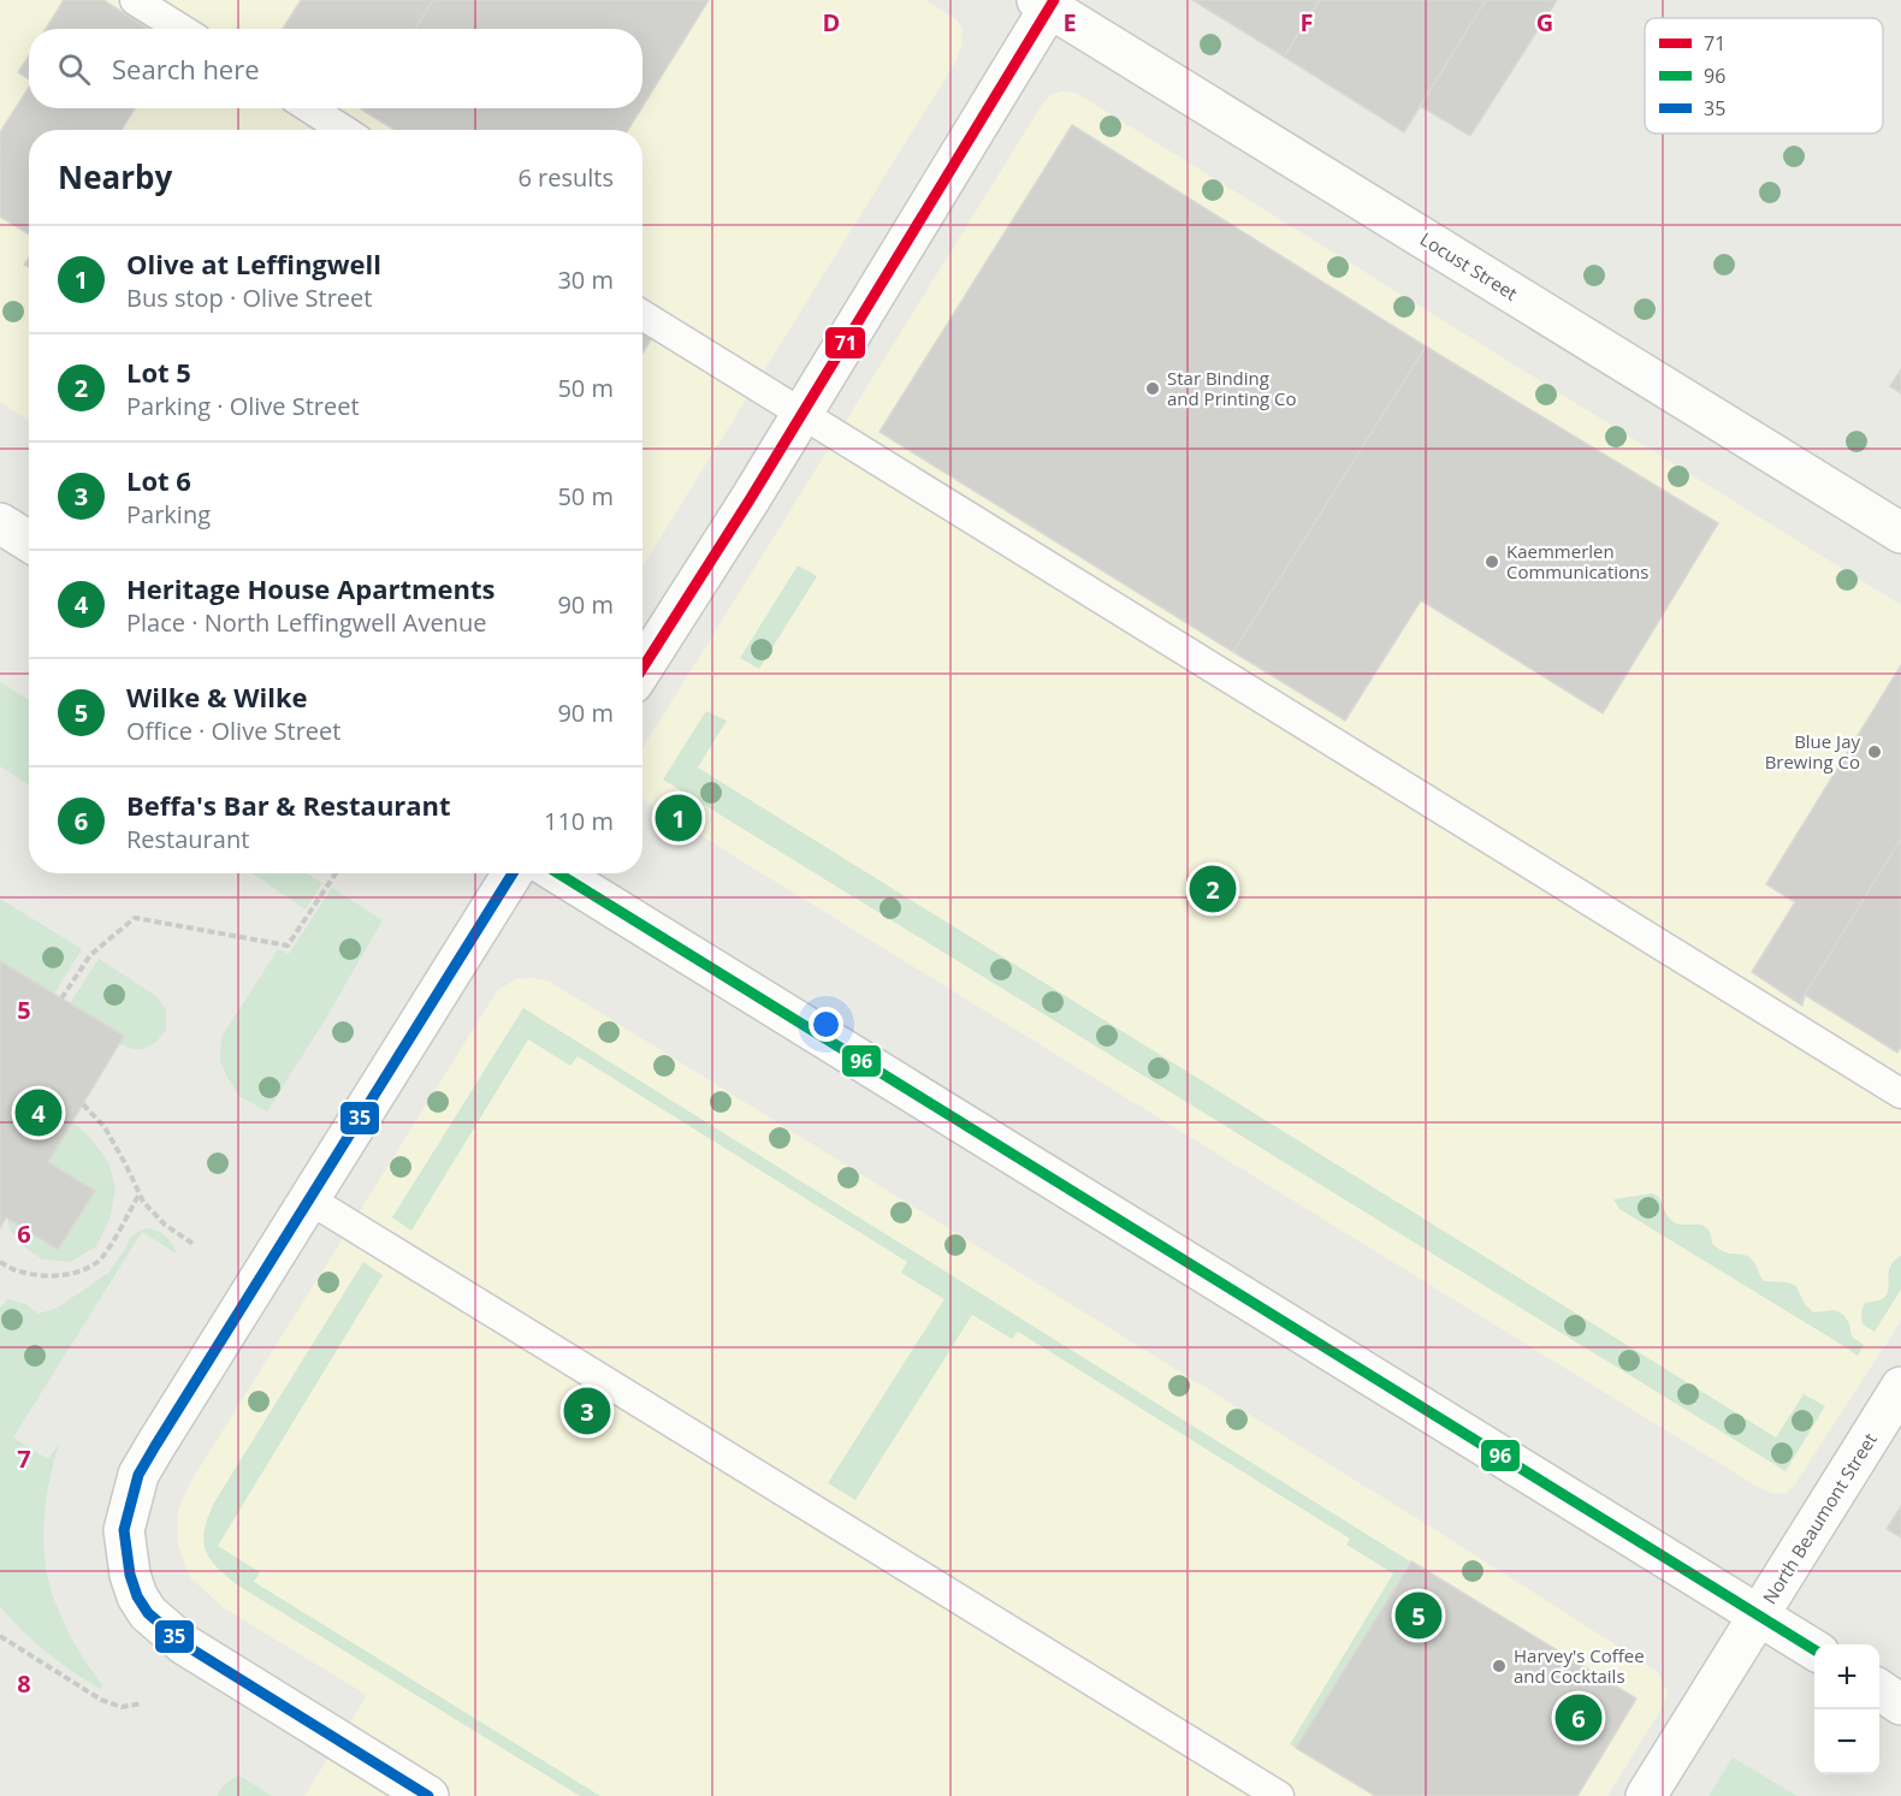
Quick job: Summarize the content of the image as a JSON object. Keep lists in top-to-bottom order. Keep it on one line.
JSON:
{"streets":{"street":["Locust Street","North Beaumont Street"]},"places":["Star Binding and Printing Co","Kaemmerlen Communications","Blue Jay Brewing Co","Harvey's Coffee and Cocktails"],"lines":["transit line 71","transit line 96","transit line 35"],"legend":["71","96","35"],"page":{"search":"Search here","heading":["Nearby","6 results"],"list":[{"mark":"1","name":"Olive at Leffingwell","note":"Bus stop · Olive Street","value":"30 m"},{"mark":"2","name":"Lot 5","note":"Parking · Olive Street","value":"50 m"},{"mark":"3","name":"Lot 6","note":"Parking","value":"50 m"},{"mark":"4","name":"Heritage House Apartments","note":"Place · North Leffingwell Avenue","value":"90 m"},{"mark":"5","name":"Wilke & Wilke","note":"Office · Olive Street","value":"90 m"},{"mark":"6","name":"Beffa's Bar & Restaurant","note":"Restaurant","value":"110 m"}],"pins":["1","2","4","3","5","6"],"map_buttons":["+","−"]},"grid":{"columns":["D","E","F","G"],"rows":["5","6","7","8"]}}
